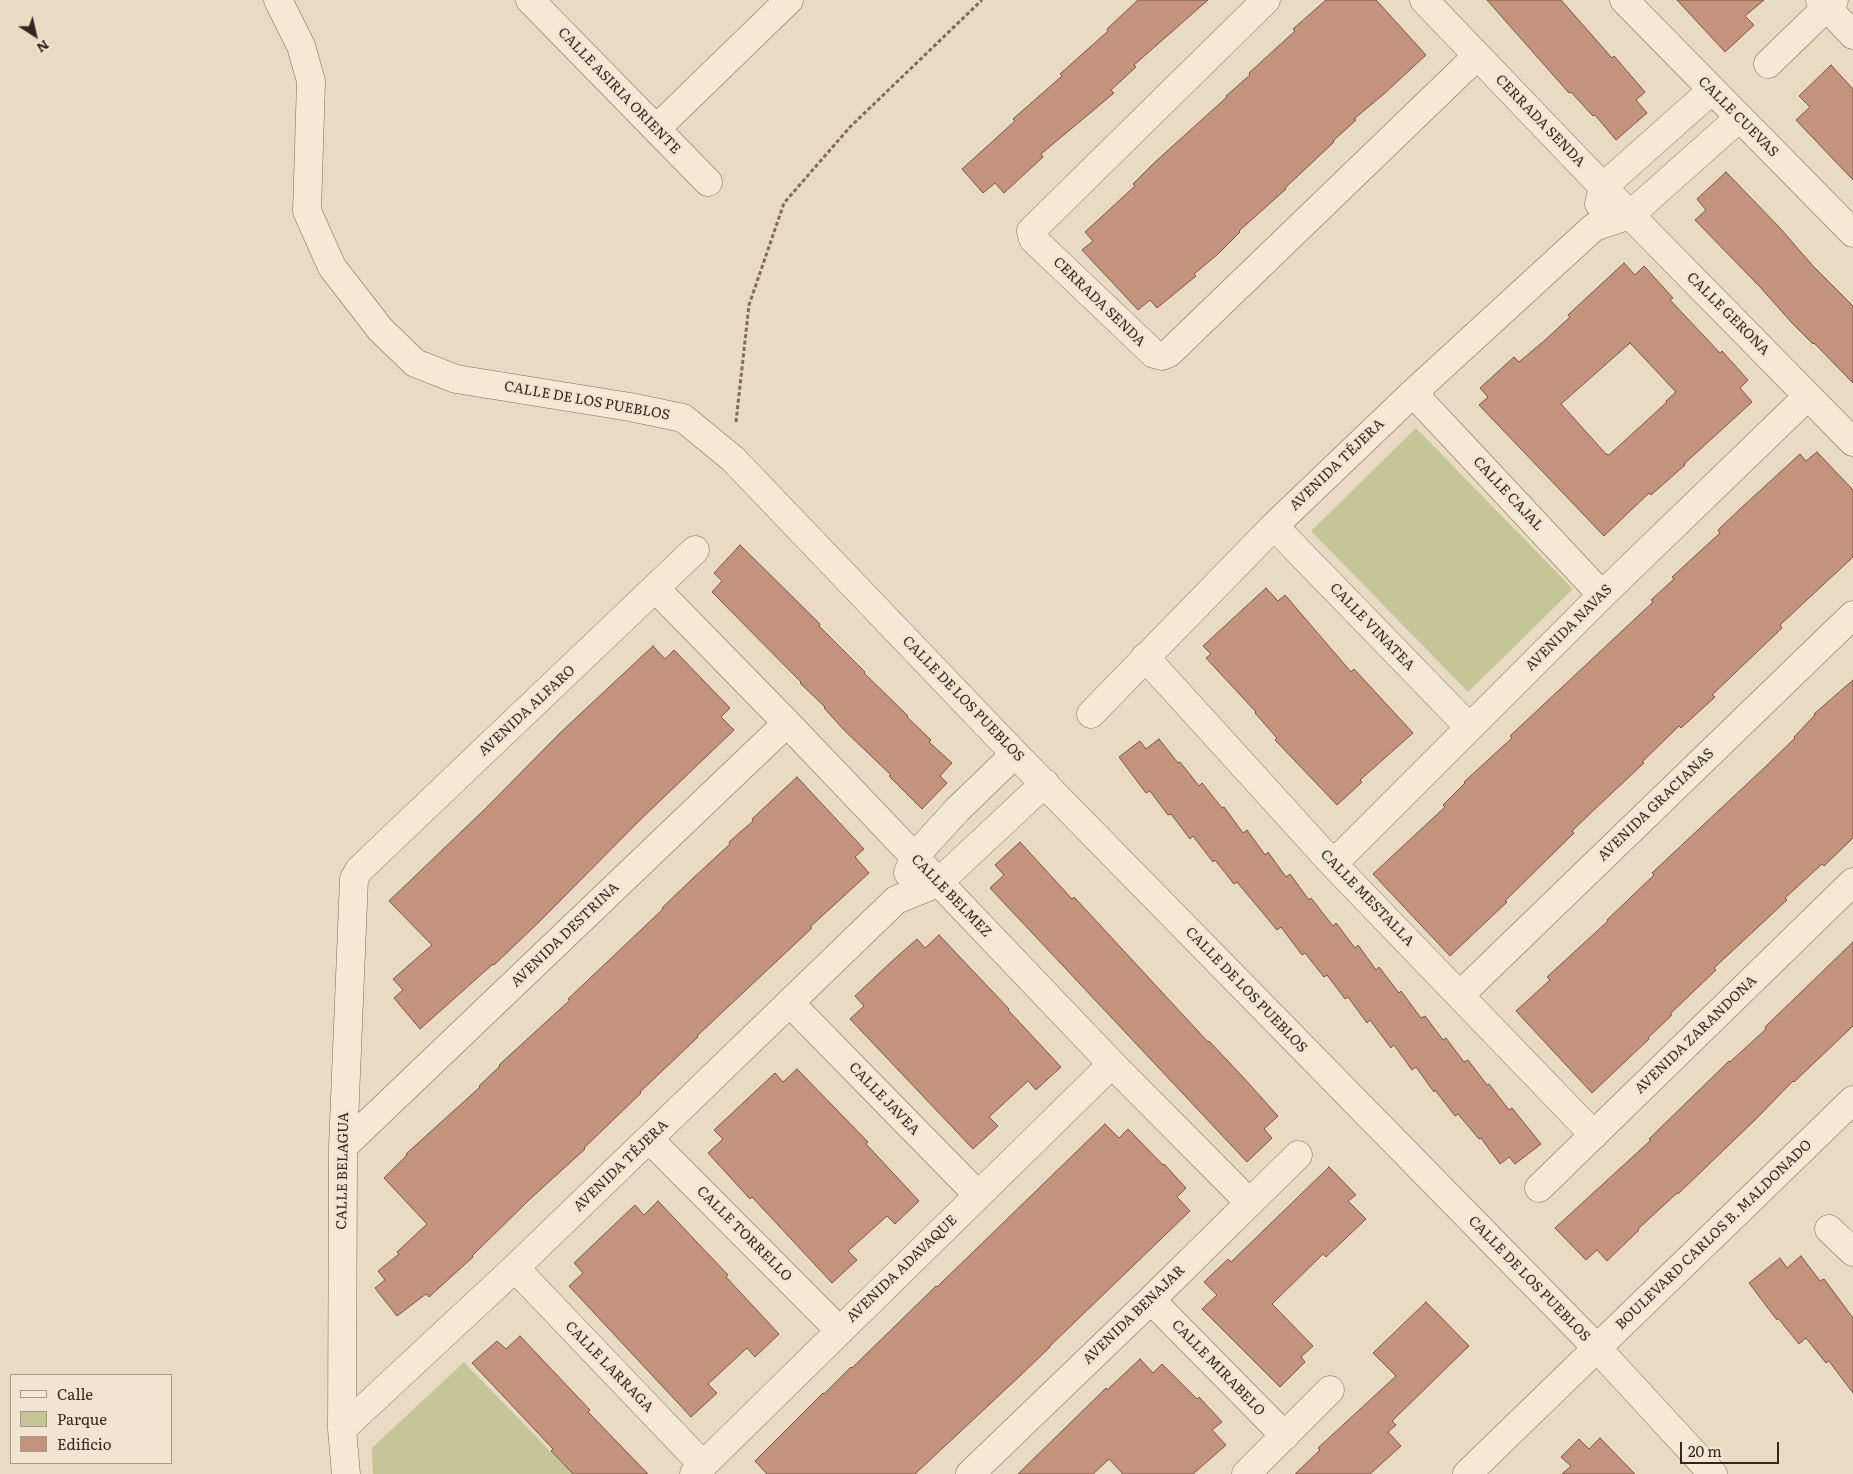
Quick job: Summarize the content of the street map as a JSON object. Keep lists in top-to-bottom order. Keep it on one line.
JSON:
{"streets":{"street":["CALLE ASIRIA ORIENTE","CALLE CUEVAS","CERRADA SENDA","CALLE GERONA","CALLE DE LOS PUEBLOS","AVENIDA TÉJERA","CALLE CAJAL","CALLE VINATEA","AVENIDA NAVAS","AVENIDA ALFARO","AVENIDA GRACIANAS","CALLE BELMEZ","CALLE MESTALLA","AVENIDA DESTRINA","AVENIDA ZARANDONA","CALLE JAVEA","CALLE BELAGUA","CALLE TORRELLO","BOULEVARD CARLOS B. MALDONADO","AVENIDA ADAVAQUE","AVENIDA BENAJAR","CALLE LARRAGA","CALLE MIRABELO"]},"crossings":[["CALLE CUEVAS","AVENIDA TÉJERA"],["CERRADA SENDA","CALLE GERONA"],["CALLE GERONA","AVENIDA TÉJERA"],["CALLE GERONA","AVENIDA NAVAS"],["CALLE DE LOS PUEBLOS","AVENIDA TÉJERA"],["CALLE DE LOS PUEBLOS","BOULEVARD CARLOS B. MALDONADO"],["AVENIDA TÉJERA","CALLE CAJAL"],["AVENIDA TÉJERA","CALLE VINATEA"],["AVENIDA TÉJERA","CALLE BELMEZ"],["AVENIDA TÉJERA","CALLE MESTALLA"],["AVENIDA TÉJERA","CALLE JAVEA"],["AVENIDA TÉJERA","CALLE BELAGUA"],["AVENIDA TÉJERA","CALLE TORRELLO"],["AVENIDA TÉJERA","CALLE LARRAGA"],["CALLE CAJAL","AVENIDA NAVAS"],["CALLE VINATEA","AVENIDA NAVAS"],["AVENIDA NAVAS","CALLE MESTALLA"],["AVENIDA ALFARO","CALLE BELMEZ"],["AVENIDA ALFARO","CALLE BELAGUA"],["AVENIDA GRACIANAS","CALLE MESTALLA"],["CALLE BELMEZ","AVENIDA DESTRINA"],["CALLE BELMEZ","AVENIDA ADAVAQUE"],["CALLE BELMEZ","AVENIDA BENAJAR"],["CALLE MESTALLA","AVENIDA ZARANDONA"],["AVENIDA DESTRINA","CALLE BELAGUA"],["CALLE JAVEA","AVENIDA ADAVAQUE"],["CALLE TORRELLO","AVENIDA ADAVAQUE"],["AVENIDA ADAVAQUE","CALLE LARRAGA"],["AVENIDA BENAJAR","CALLE MIRABELO"]],"legend":["Calle","Parque","Edificio"],"scale_bar":"20 m","north":"bottom right"}
